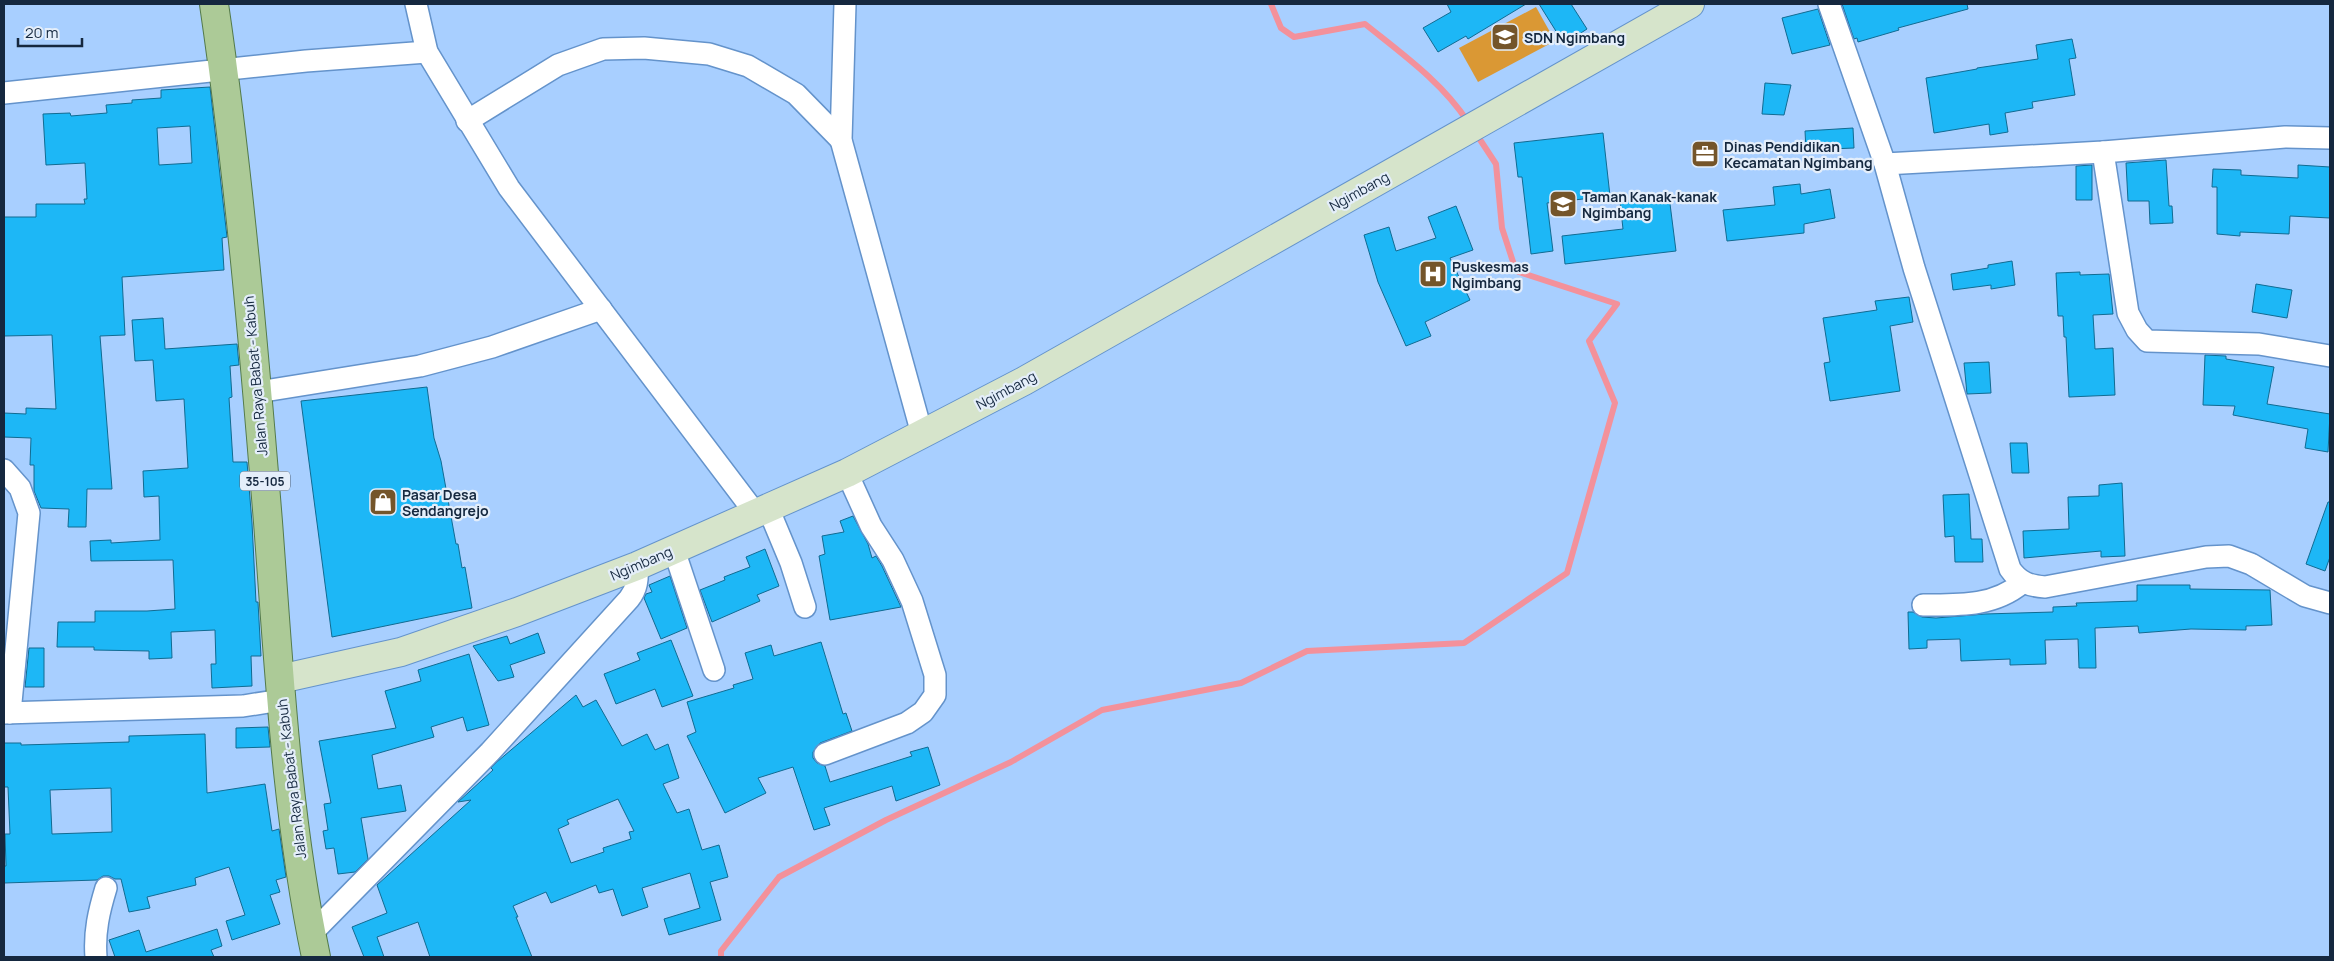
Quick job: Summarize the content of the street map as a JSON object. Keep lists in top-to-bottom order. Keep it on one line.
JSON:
{"streets":{"main road":["Jalan Raya Babat - Kabuh","35-105"],"street":["Ngimbang"]},"crossings":[["Ngimbang","Jalan Raya Babat - Kabuh"]],"places":{"school or university":["SDN Ngimbang","Taman Kanak-kanak Ngimbang"],"office":["Dinas Pendidikan Kecamatan Ngimbang"],"hospital":["Puskesmas Ngimbang"],"shop":["Pasar Desa Sendangrejo"]},"scale_bar":"20 m"}
